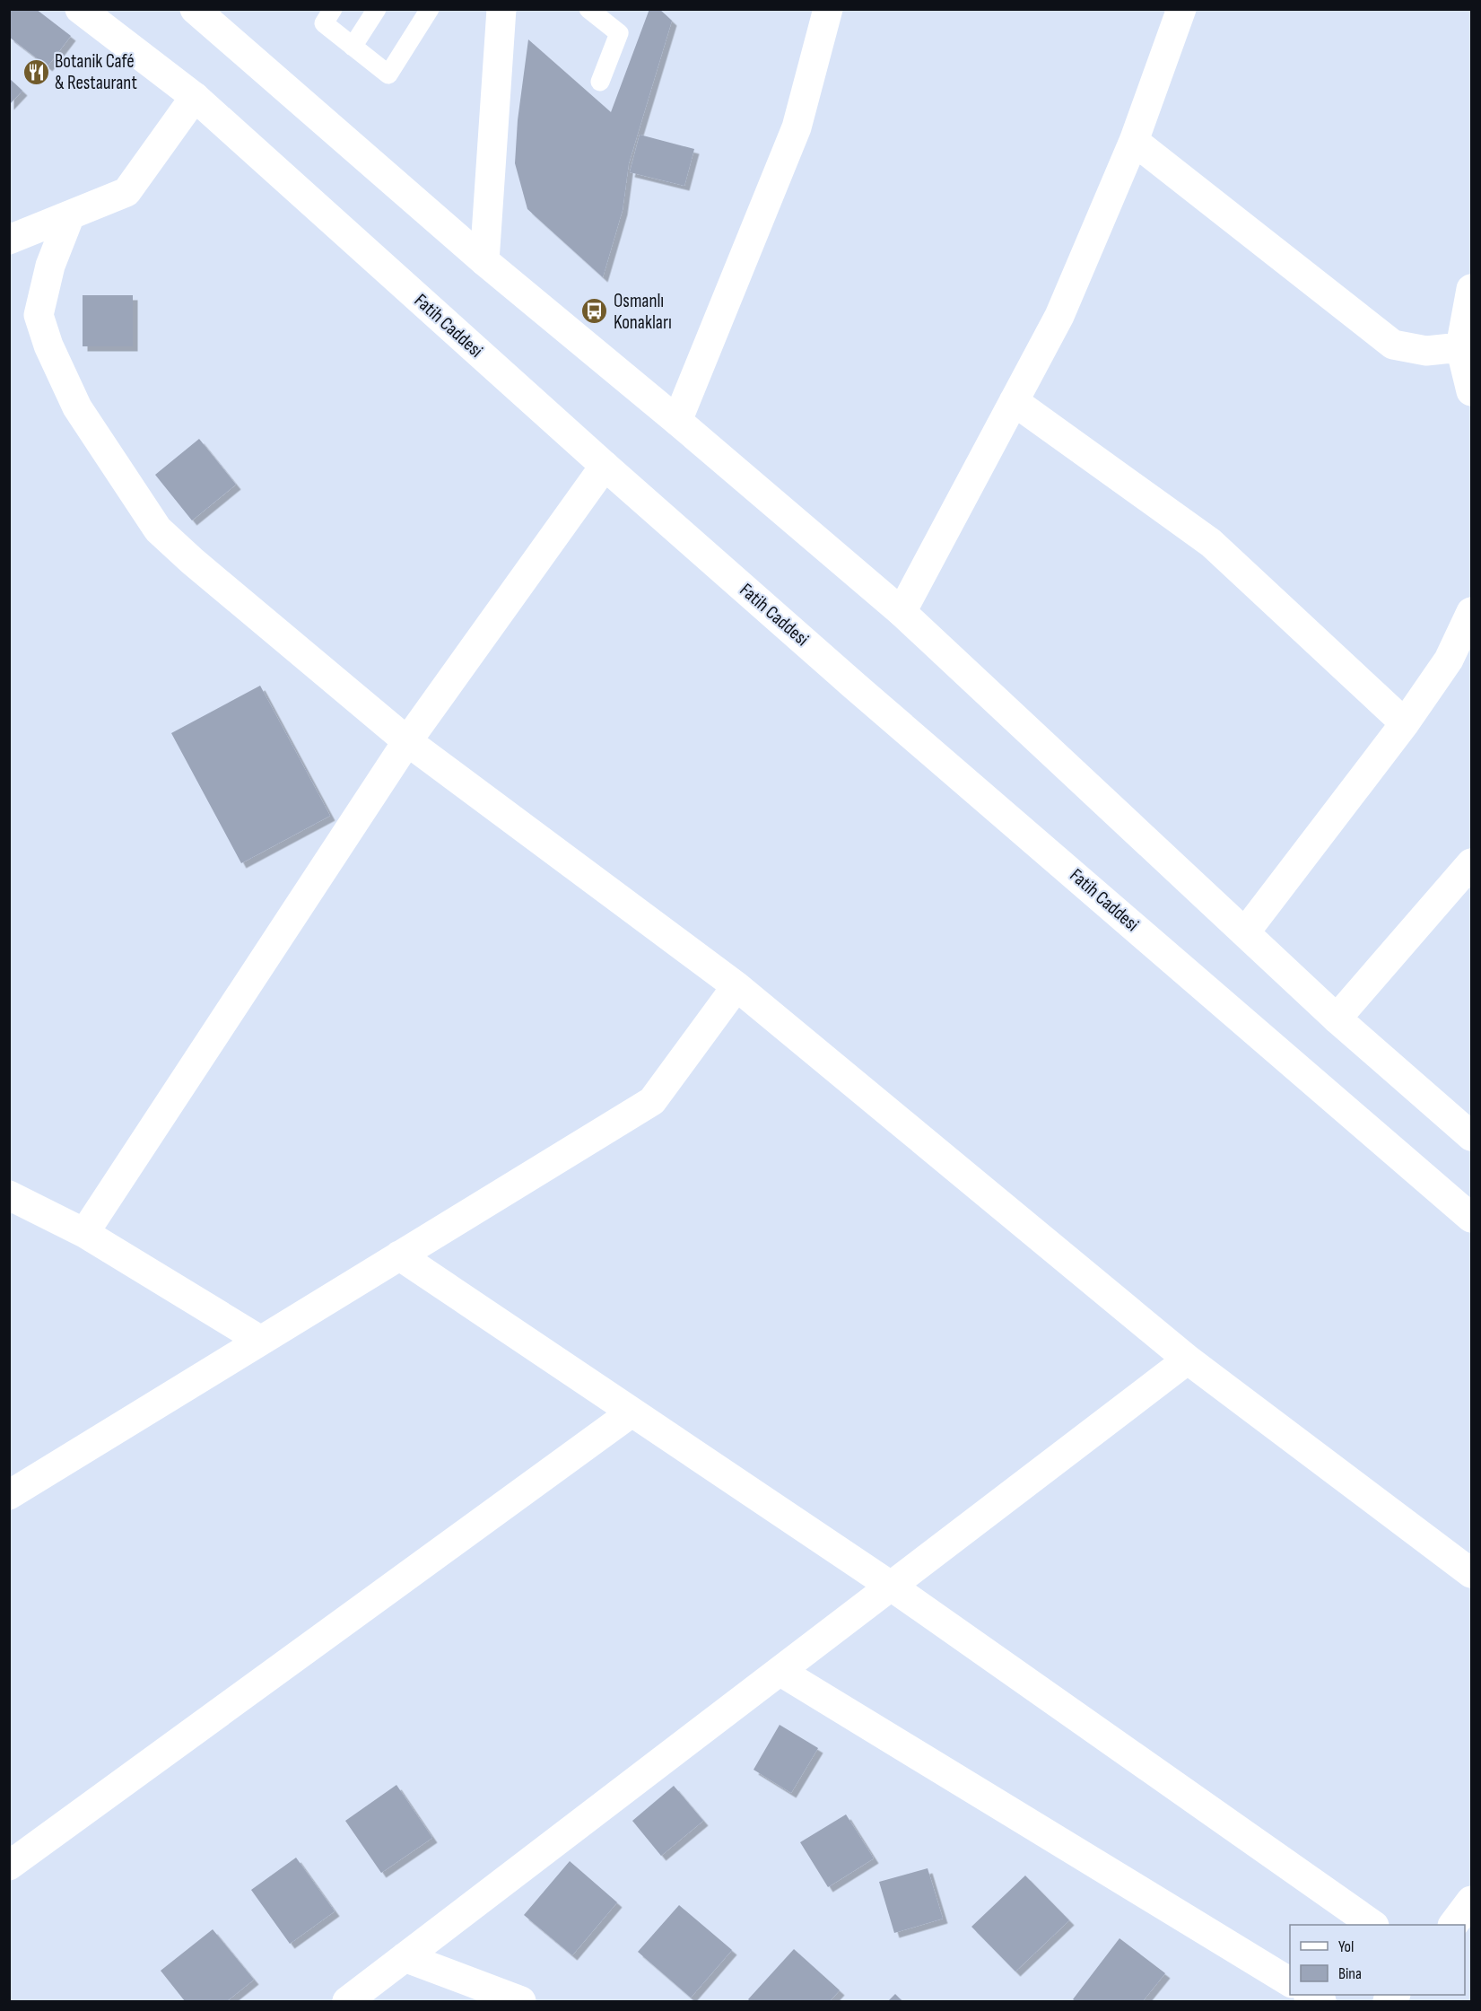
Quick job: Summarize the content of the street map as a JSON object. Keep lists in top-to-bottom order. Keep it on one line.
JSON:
{"streets":{"street":["Fatih Caddesi"]},"places":{"restaurant":["Botanik Café & Restaurant"],"bus stop":["Osmanlı Konakları"]},"legend":["Yol","Bina"]}
